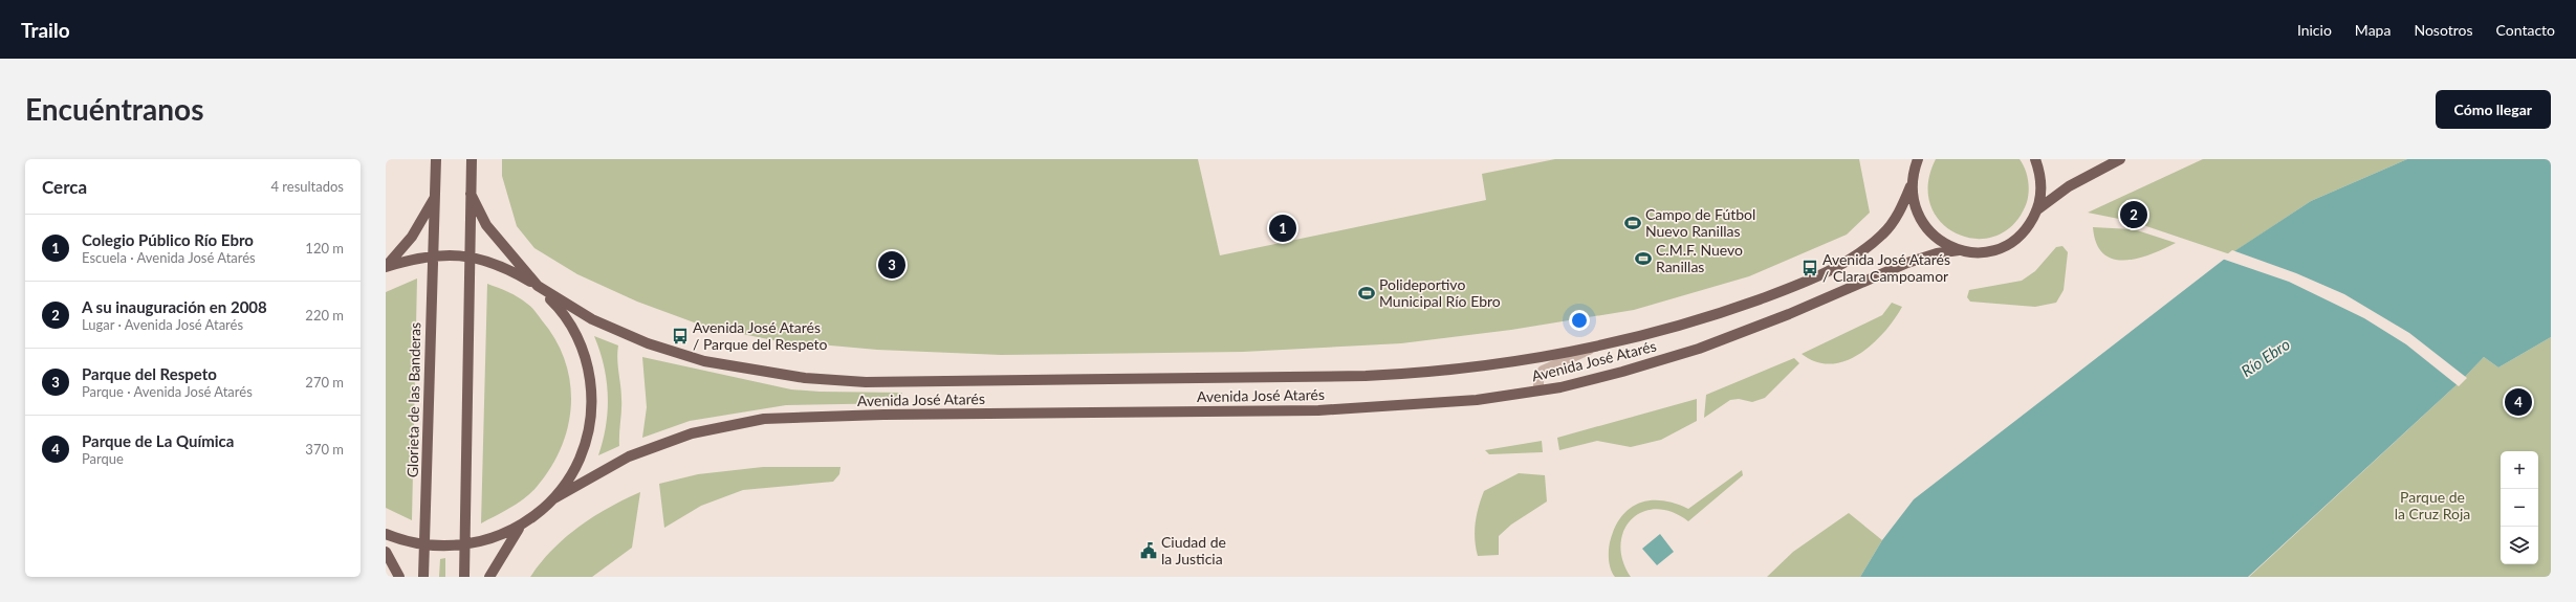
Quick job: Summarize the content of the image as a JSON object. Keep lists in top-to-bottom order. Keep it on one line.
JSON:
{"streets":{"main road":["Avenida José Atarés","Glorieta de las Banderas"]},"water":["Río Ebro"],"parks":["Parque de la Cruz Roja"],"places":{"sports":["Campo de Fútbol Nuevo Ranillas","C.M.F. Nuevo Ranillas","Polideportivo Municipal Río Ebro"],"bus stop":["Avenida José Atarés / Clara Campoamor","Avenida José Atarés / Parque del Respeto"],"public building":["Ciudad de la Justicia"]},"page":{"header":"Trailo","nav":["Inicio","Mapa","Nosotros","Contacto"],"buttons":"Cómo llegar","title":"Encuéntranos","heading":["Cerca","4 resultados"],"pins":["2","1","3","4"],"list":[{"mark":"1","name":"Colegio Público Río Ebro","note":"Escuela · Avenida José Atarés","value":"120 m"},{"mark":"2","name":"A su inauguración en 2008","note":"Lugar · Avenida José Atarés","value":"220 m"},{"mark":"3","name":"Parque del Respeto","note":"Parque · Avenida José Atarés","value":"270 m"},{"mark":"4","name":"Parque de La Química","note":"Parque","value":"370 m"}],"map_buttons":["+","−"]}}
